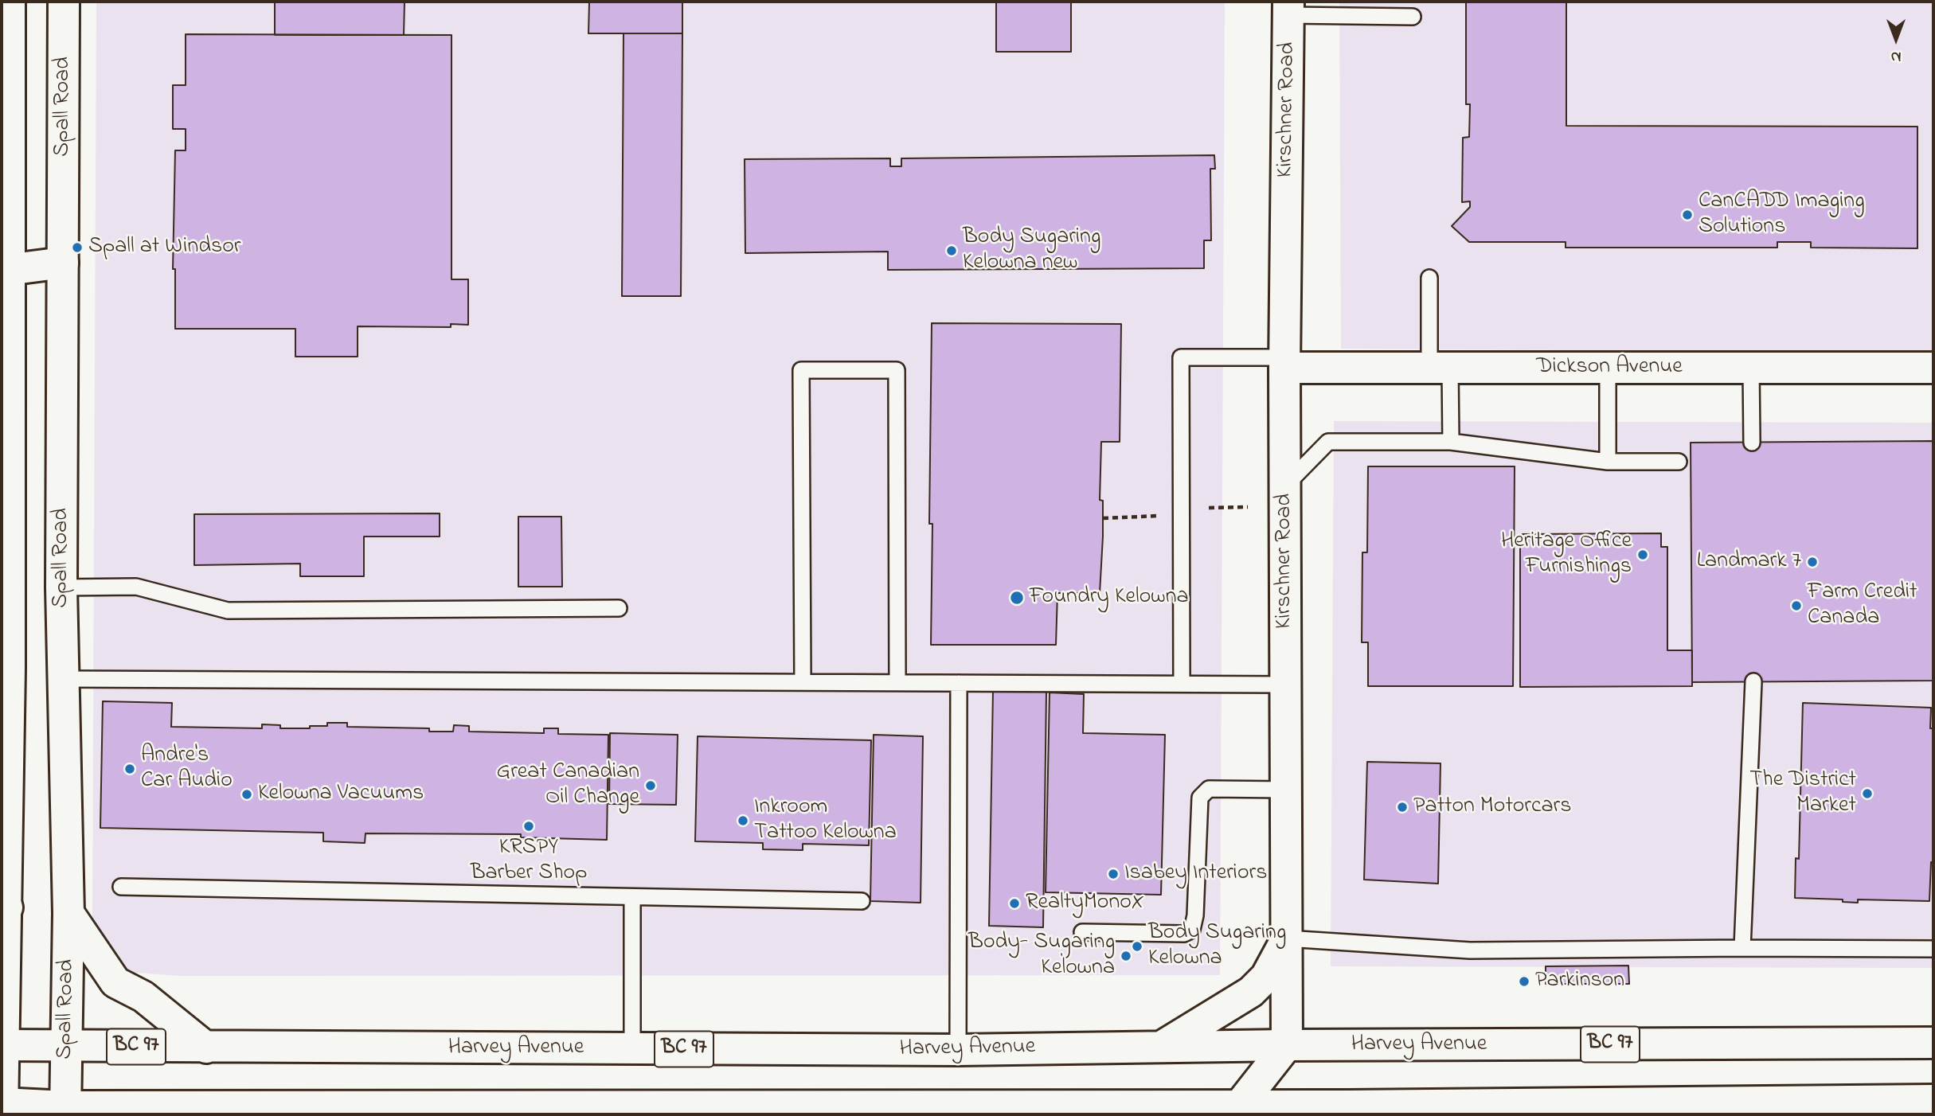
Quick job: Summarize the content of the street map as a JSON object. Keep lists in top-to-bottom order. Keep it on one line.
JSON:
{"streets":{"main road":["Spall Road","Kirschner Road","Dickson Avenue","BC 97","Harvey Avenue"]},"crossings":[["Spall Road","Harvey Avenue"],["Kirschner Road","Dickson Avenue"],["Kirschner Road","Harvey Avenue"]],"places":["CanCADD Imaging Solutions","Spall at Windsor","Body Sugaring Kelowna new","Heritage Office Furnishings","Landmark 7","Foundry Kelowna","Farm Credit Canada","Andre's Car Audio","Great Canadian Oil Change","The District Market","Kelowna Vacuums","Patton Motorcars","Inkroom Tattoo Kelowna","KRSPY Barber Shop","Isabey Interiors","RealtyMonoX","Body Sugaring Kelowna","Body- Sugaring Kelowna","Parkinson"],"north":"bottom"}
